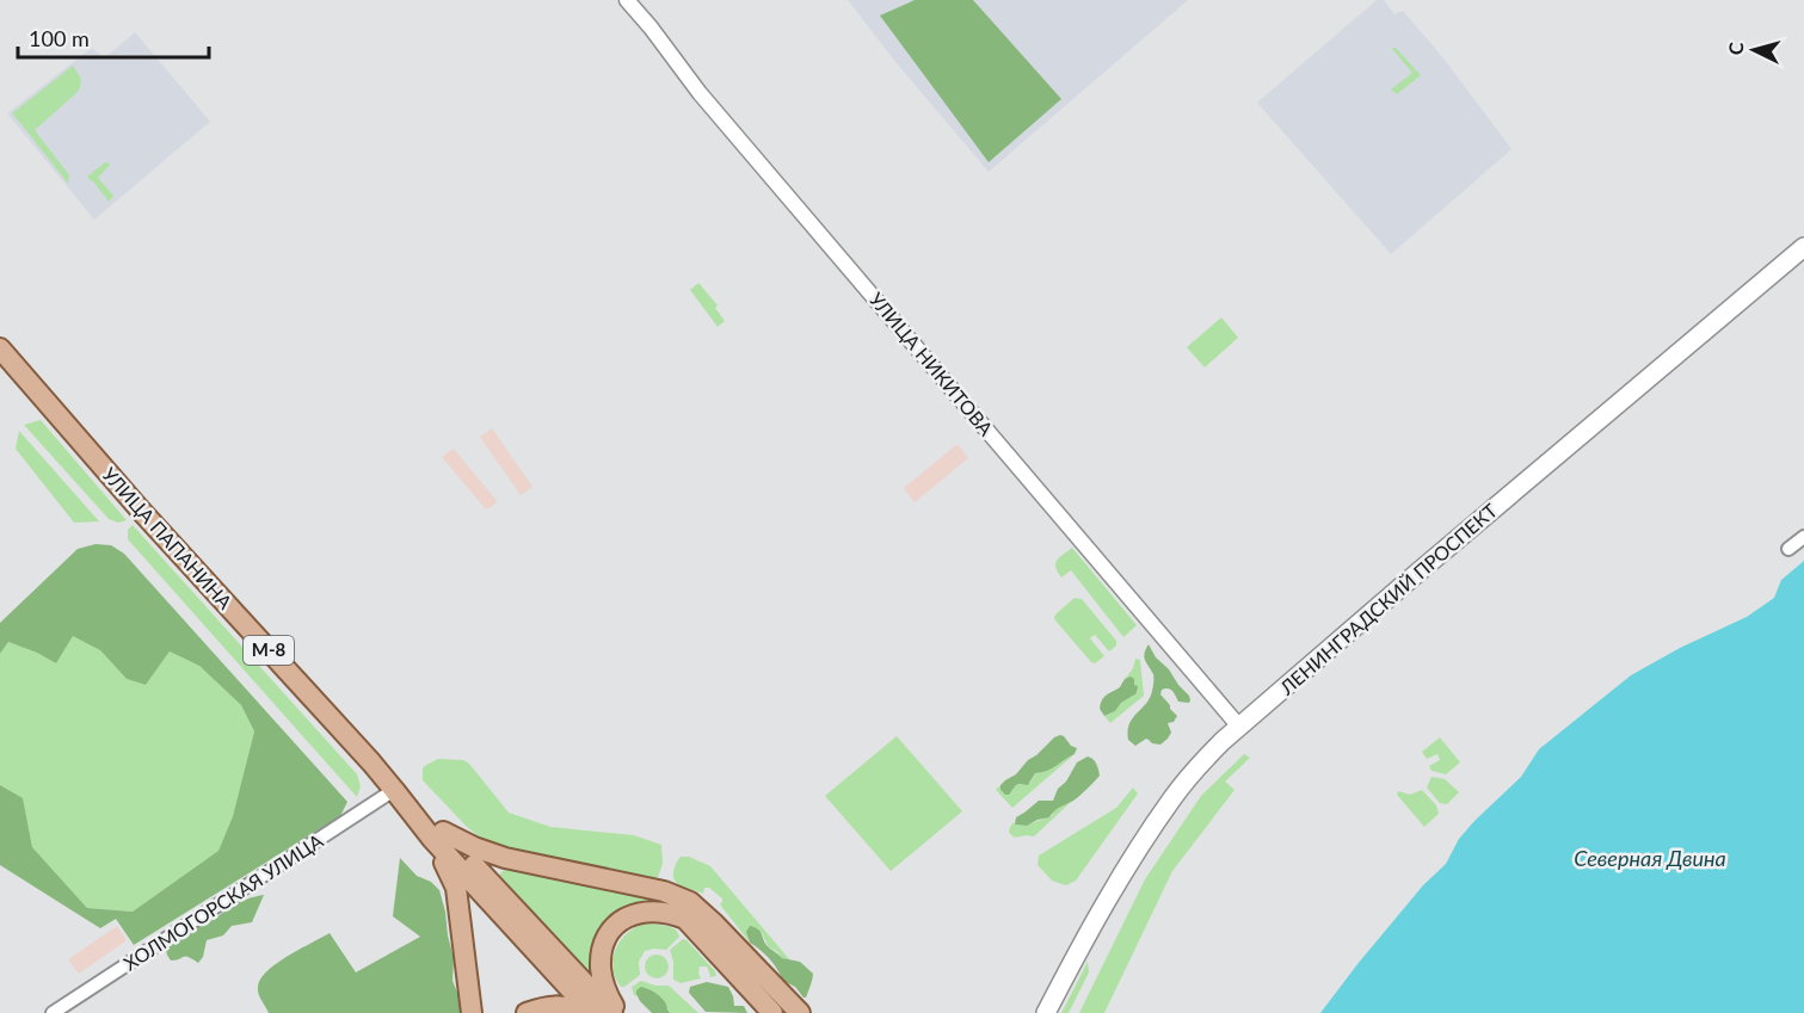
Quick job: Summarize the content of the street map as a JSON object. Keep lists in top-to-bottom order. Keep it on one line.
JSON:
{"streets":{"main road":["УЛИЦА ПАПАНИНА","ЛЕНИНГРАДСКИЙ ПРОСПЕКТ","М-8"],"street":["УЛИЦА НИКИТОВА","ХОЛМОГОРСКАЯ УЛИЦА"]},"crossings":[["УЛИЦА НИКИТОВА","ЛЕНИНГРАДСКИЙ ПРОСПЕКТ"],["УЛИЦА ПАПАНИНА","ХОЛМОГОРСКАЯ УЛИЦА"]],"water":["Северная Двина"],"scale_bar":"100 m","north":"left"}
